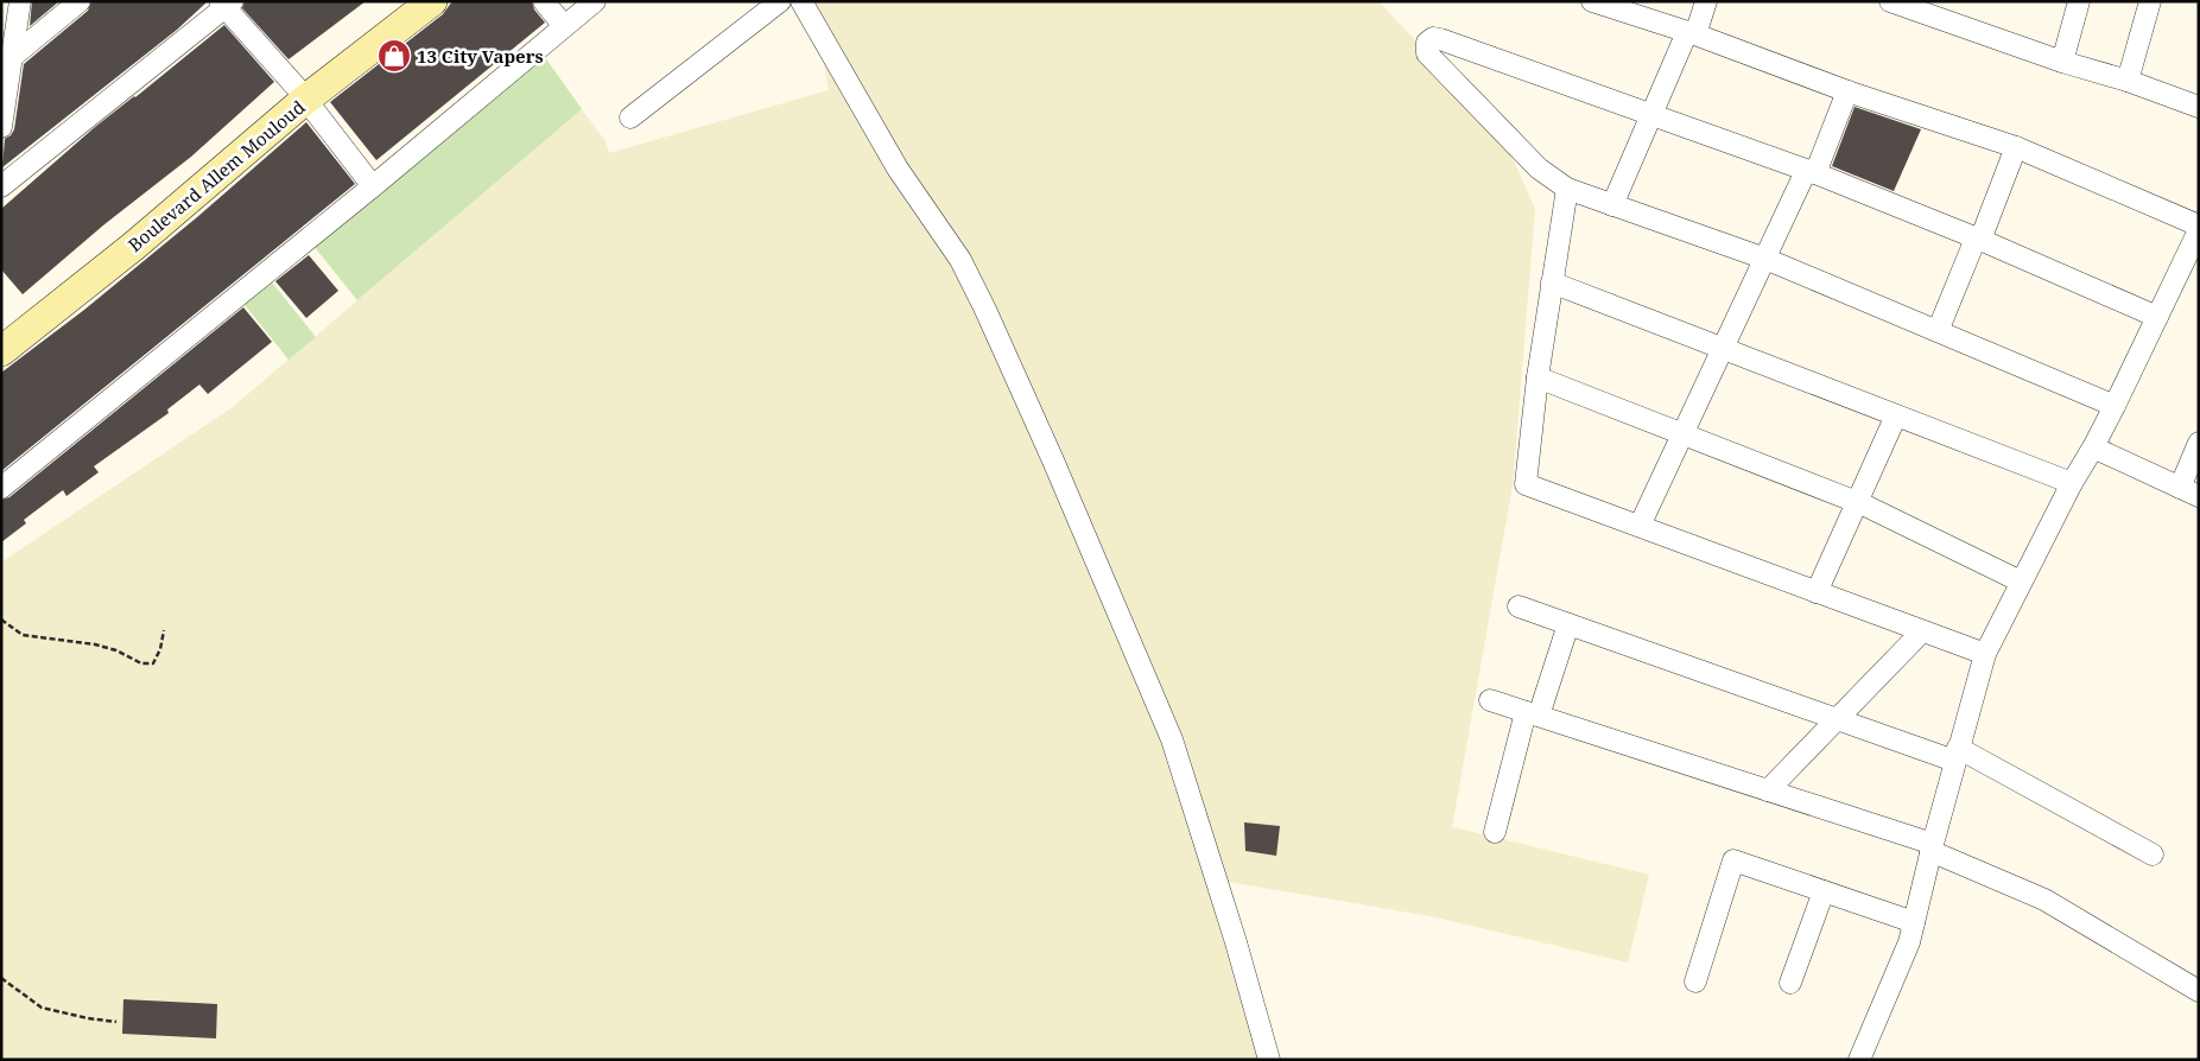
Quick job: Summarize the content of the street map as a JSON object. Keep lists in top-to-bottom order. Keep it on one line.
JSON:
{"streets":{"main road":["Boulevard Allem Mouloud"]},"places":{"shop":["13 City Vapers"]}}
